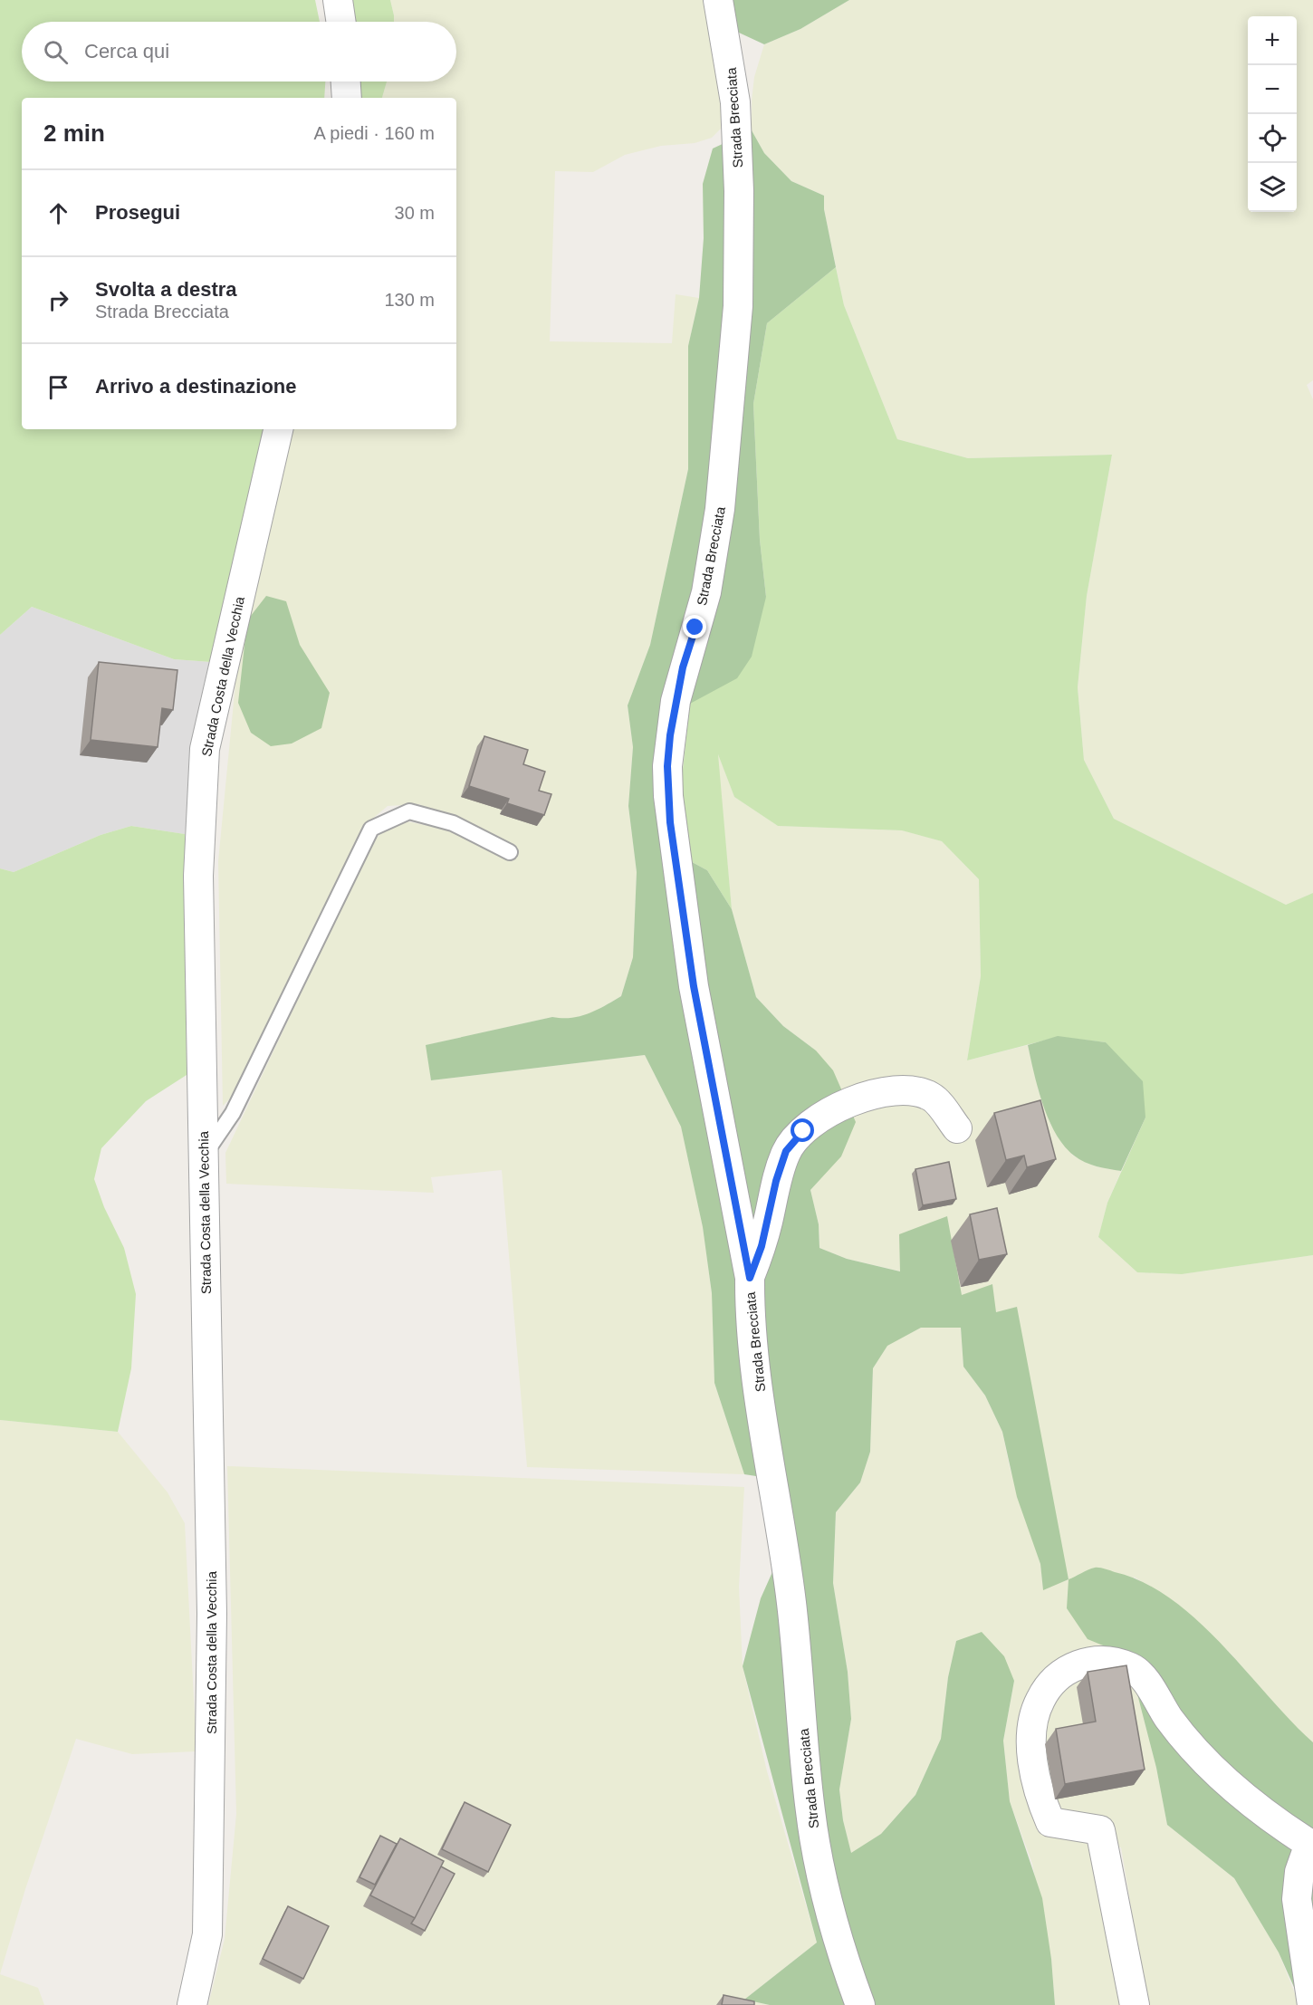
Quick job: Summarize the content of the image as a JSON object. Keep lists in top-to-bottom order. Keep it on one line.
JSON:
{"streets":{"street":["Strada Brecciata","Strada Costa della Vecchia"]},"page":{"map_buttons":["+","−"],"search":"Cerca qui","heading":["2 min","A piedi · 160 m"],"list":[["Prosegui","30 m"],["Svolta a destra","Strada Brecciata","130 m"],"Arrivo a destinazione"]}}
